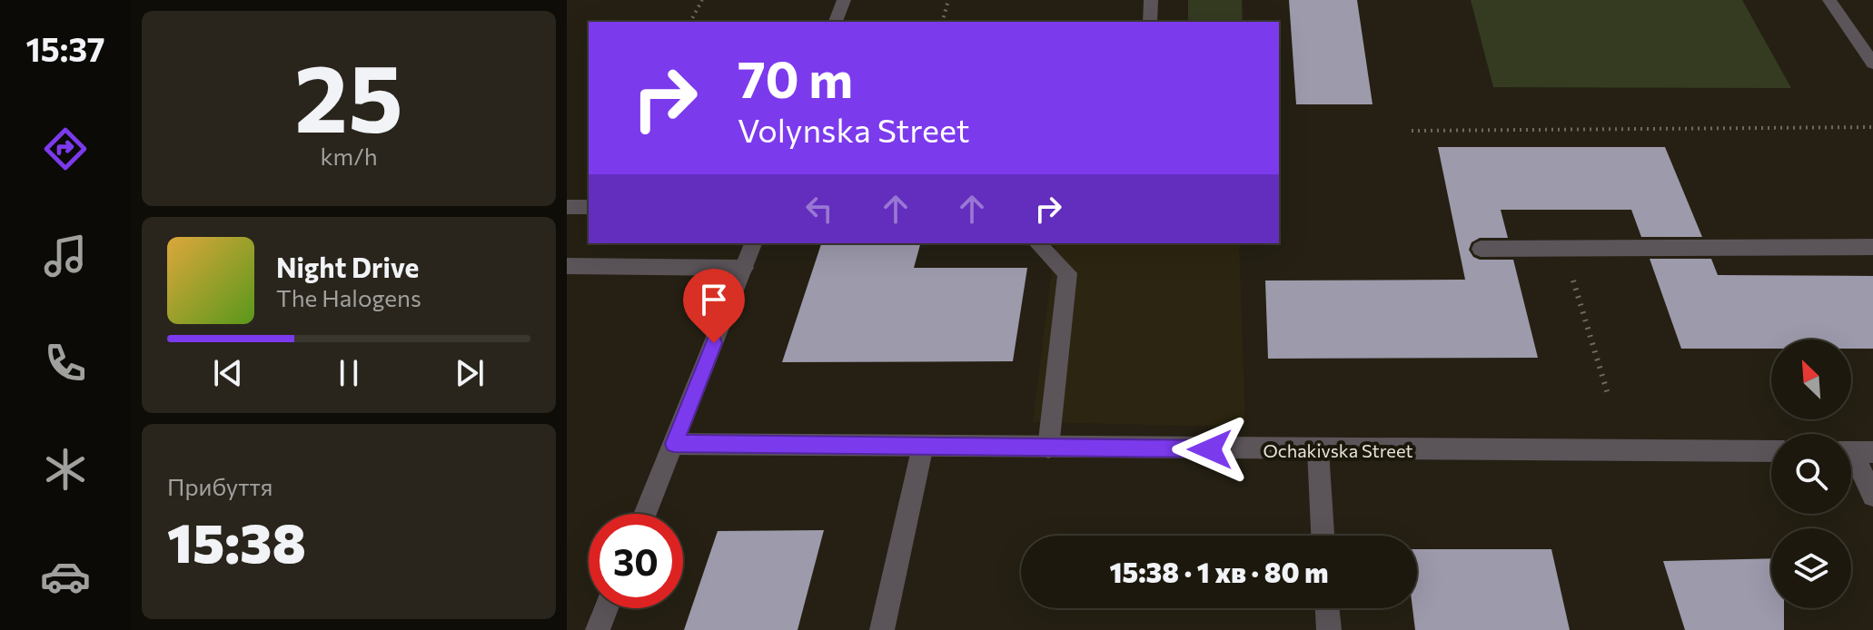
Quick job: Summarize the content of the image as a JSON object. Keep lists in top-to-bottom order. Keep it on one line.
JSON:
{"streets":{"street":["Ochakivska Street"]},"north":"top left","page":{"tabs":"15:37","tile":[["25","km/h"],["Прибуття","15:38"]],"turn":["70 m","Volynska Street"],"song":["Night Drive","The Halogens"],"limit":"30","trip":"15:38 · 1 хв · 80 m"}}
